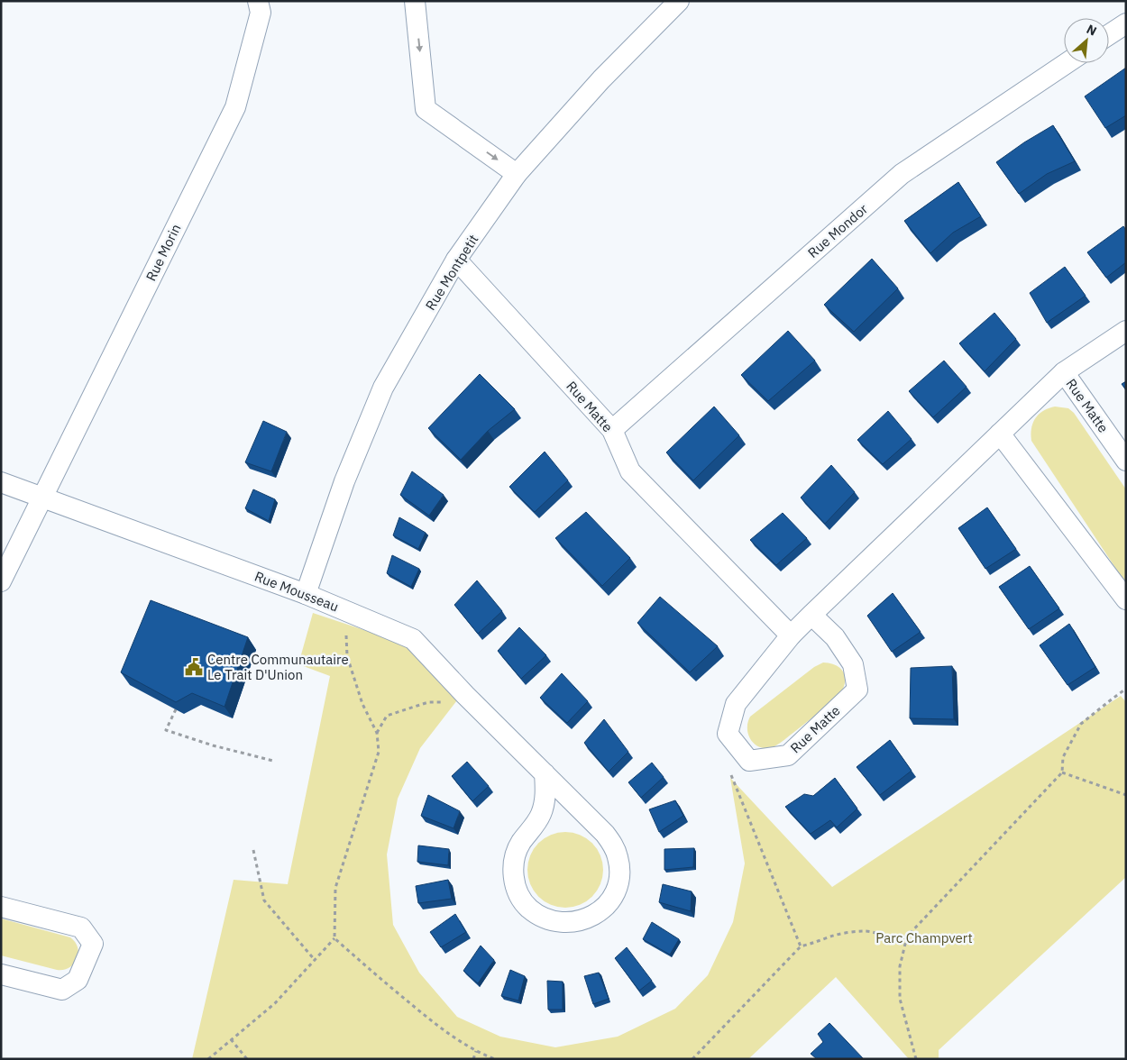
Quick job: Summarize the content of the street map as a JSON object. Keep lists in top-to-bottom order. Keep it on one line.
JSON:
{"streets":{"street":["Rue Mondor","Rue Morin","Rue Montpetit","Rue Matte","Rue Mousseau"]},"crossings":[["Rue Mondor","Rue Matte"],["Rue Morin","Rue Mousseau"],["Rue Montpetit","Rue Matte"],["Rue Montpetit","Rue Mousseau"]],"parks":["Parc Champvert"],"places":{"public building":["Centre Communautaire Le Trait D'Union"]},"north":"top right"}
